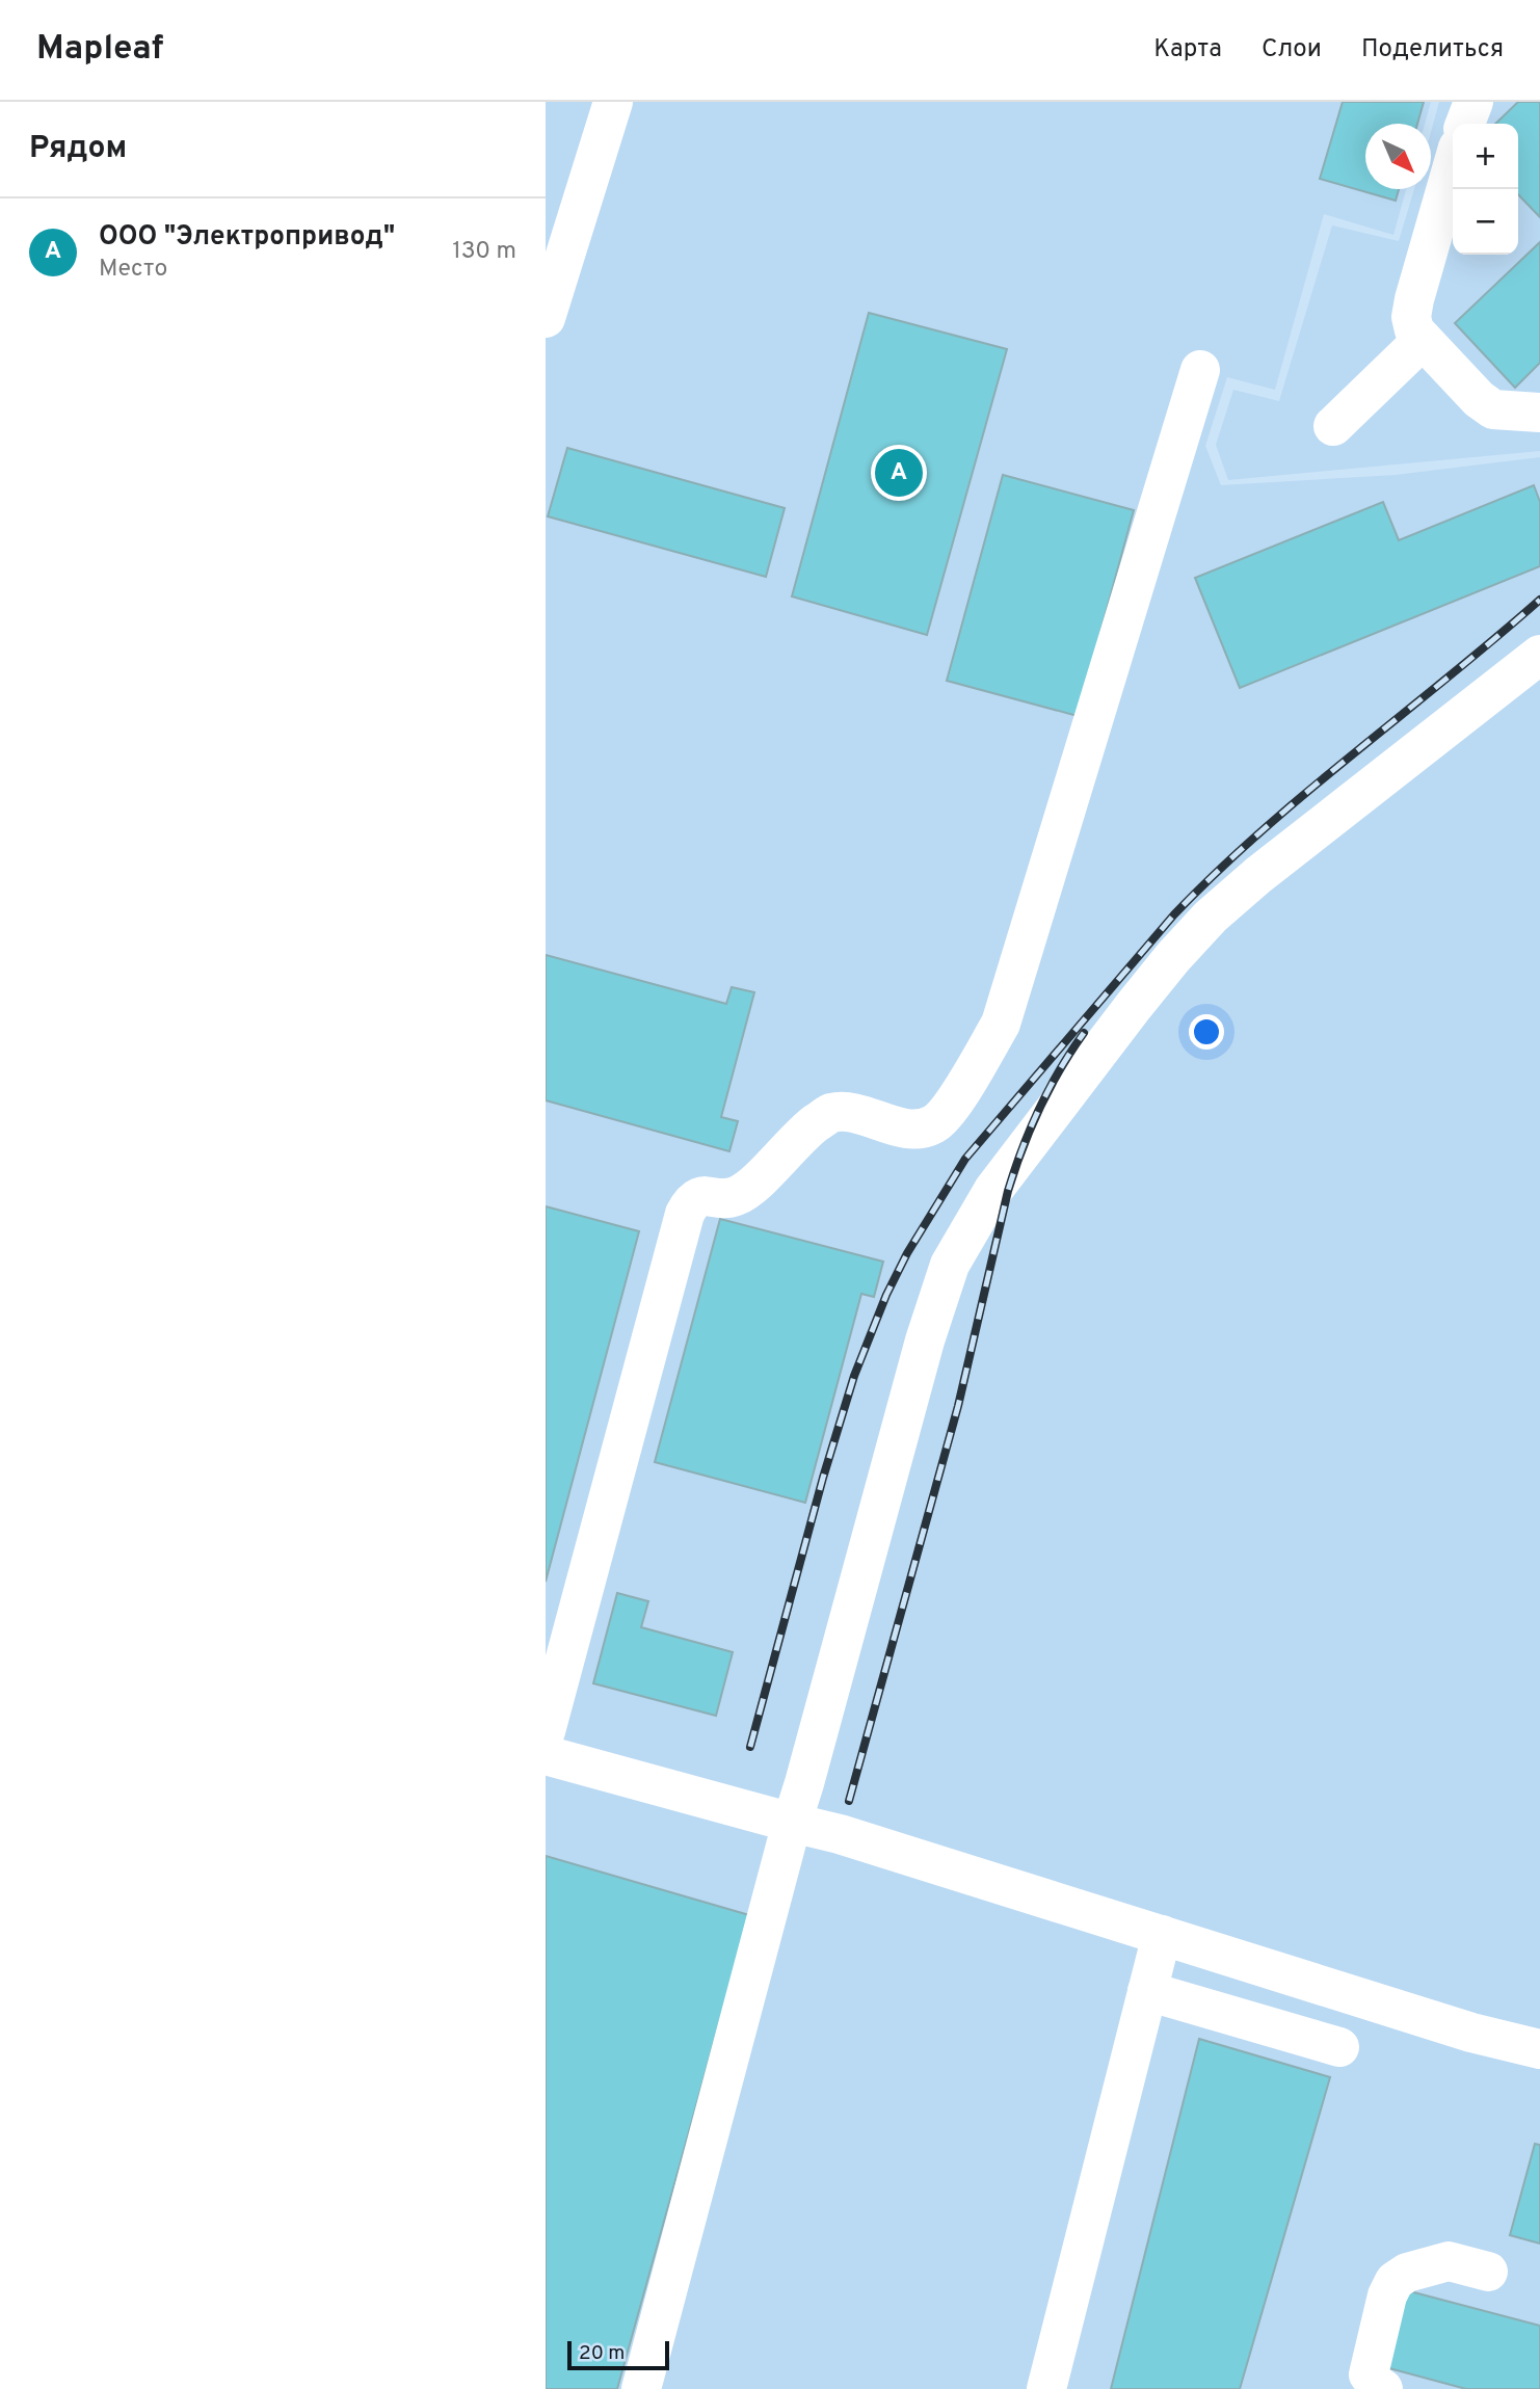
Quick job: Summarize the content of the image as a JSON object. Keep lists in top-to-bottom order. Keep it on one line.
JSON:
{"scale_bar":"20 m","north":"bottom right","page":{"header":"Mapleaf","nav":["Карта","Слои","Поделиться"],"heading":"Рядом","map_buttons":["+","−"],"list":[{"mark":"A","name":"ООО \"Электропривод\"","note":"Место","value":"130 m"}],"pins":"A","scale":"20 m"}}
